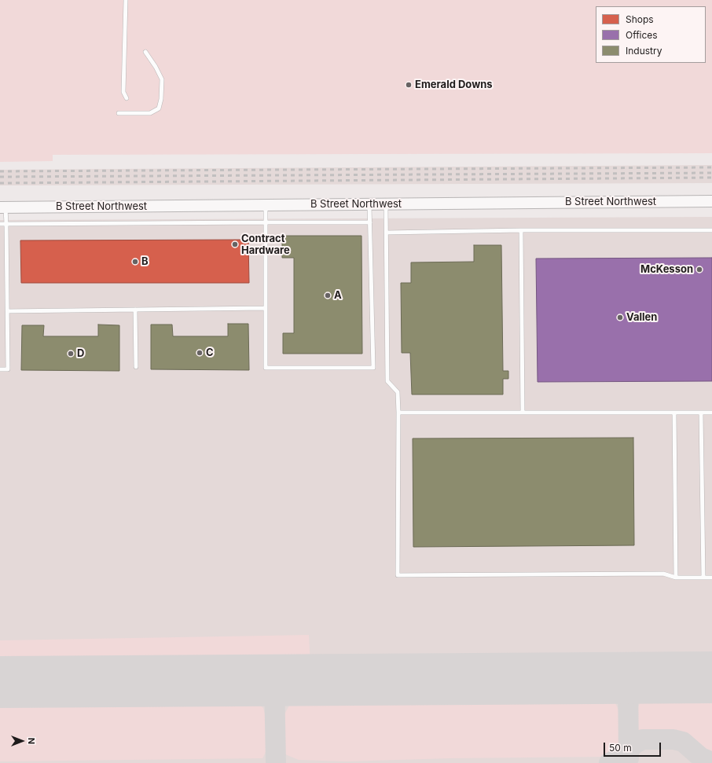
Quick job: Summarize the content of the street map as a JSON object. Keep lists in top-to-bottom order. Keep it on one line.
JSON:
{"streets":{"street":["B Street Northwest"]},"places":["Emerald Downs","Contract Hardware","B","McKesson","A","Vallen","C","D"],"legend":["Shops","Offices","Industry"],"scale_bar":"50 m","north":"right"}
